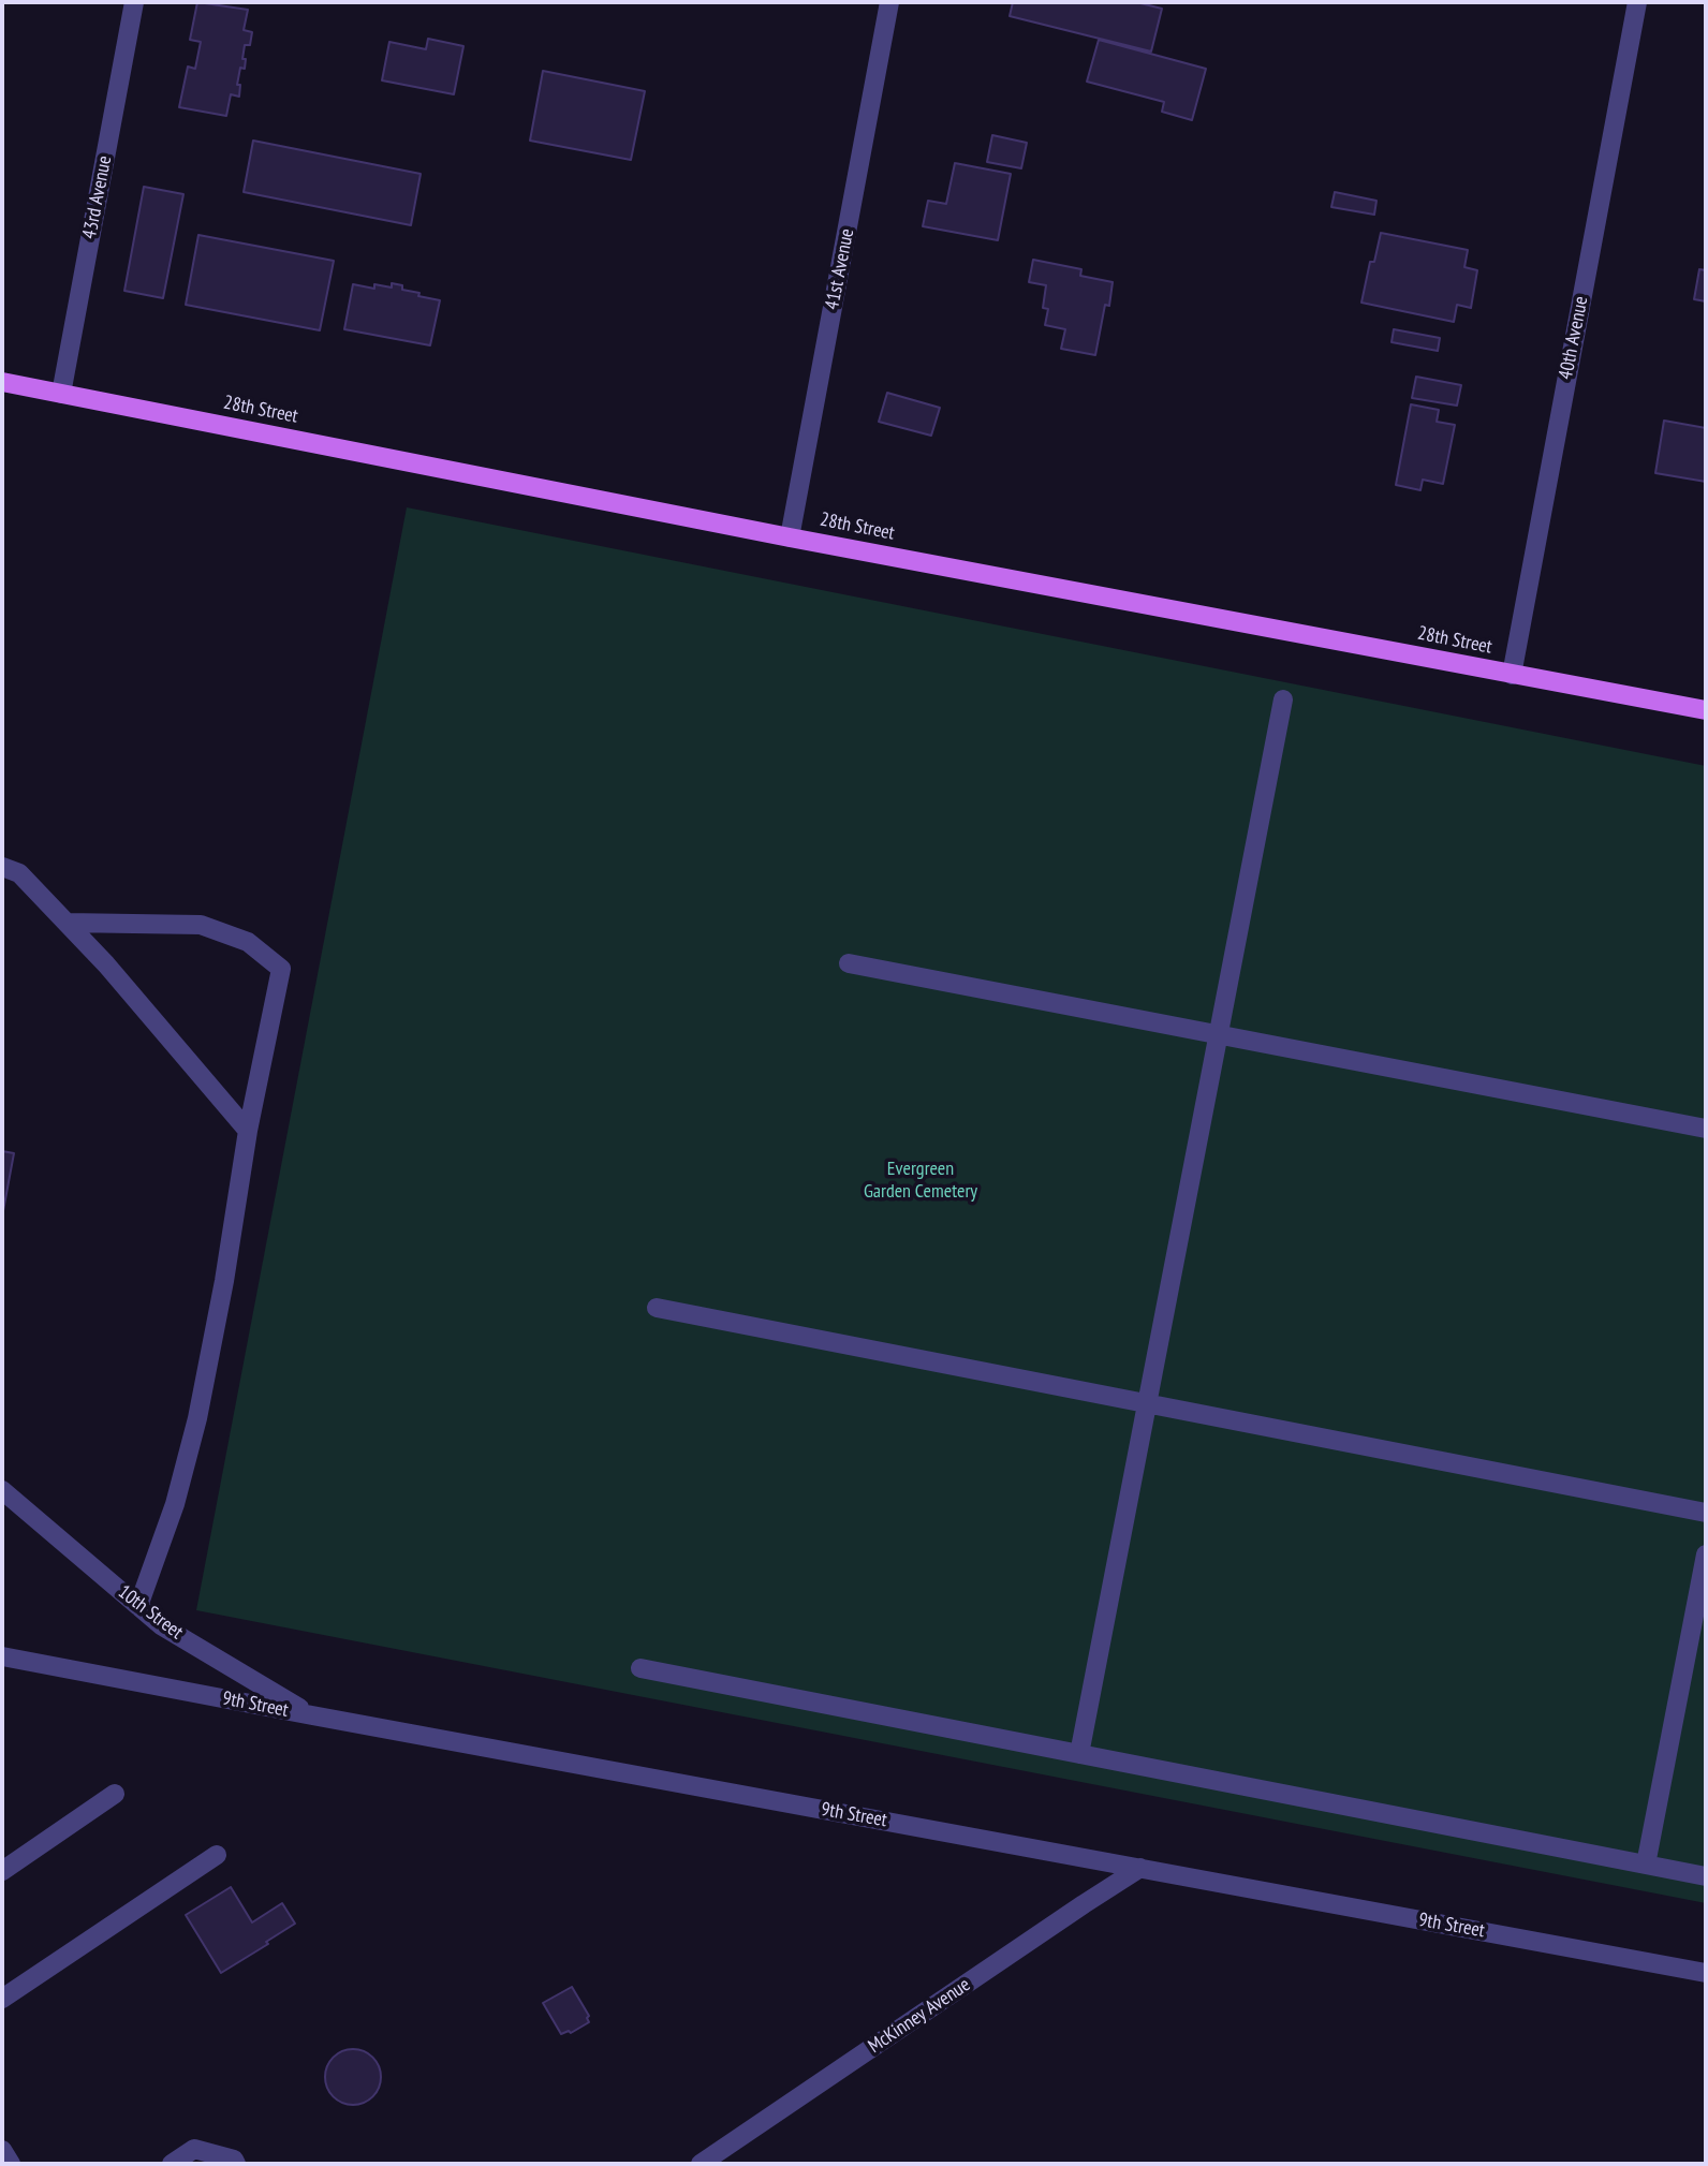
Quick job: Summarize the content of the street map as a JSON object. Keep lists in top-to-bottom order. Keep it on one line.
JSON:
{"streets":{"main road":["28th Street"],"street":["43rd Avenue","41st Avenue","40th Avenue","10th Street","9th Street","McKinney Avenue"]},"crossings":[["43rd Avenue","28th Street"],["41st Avenue","28th Street"],["40th Avenue","28th Street"],["10th Street","9th Street"],["9th Street","McKinney Avenue"]],"parks":["Evergreen Garden Cemetery"]}
